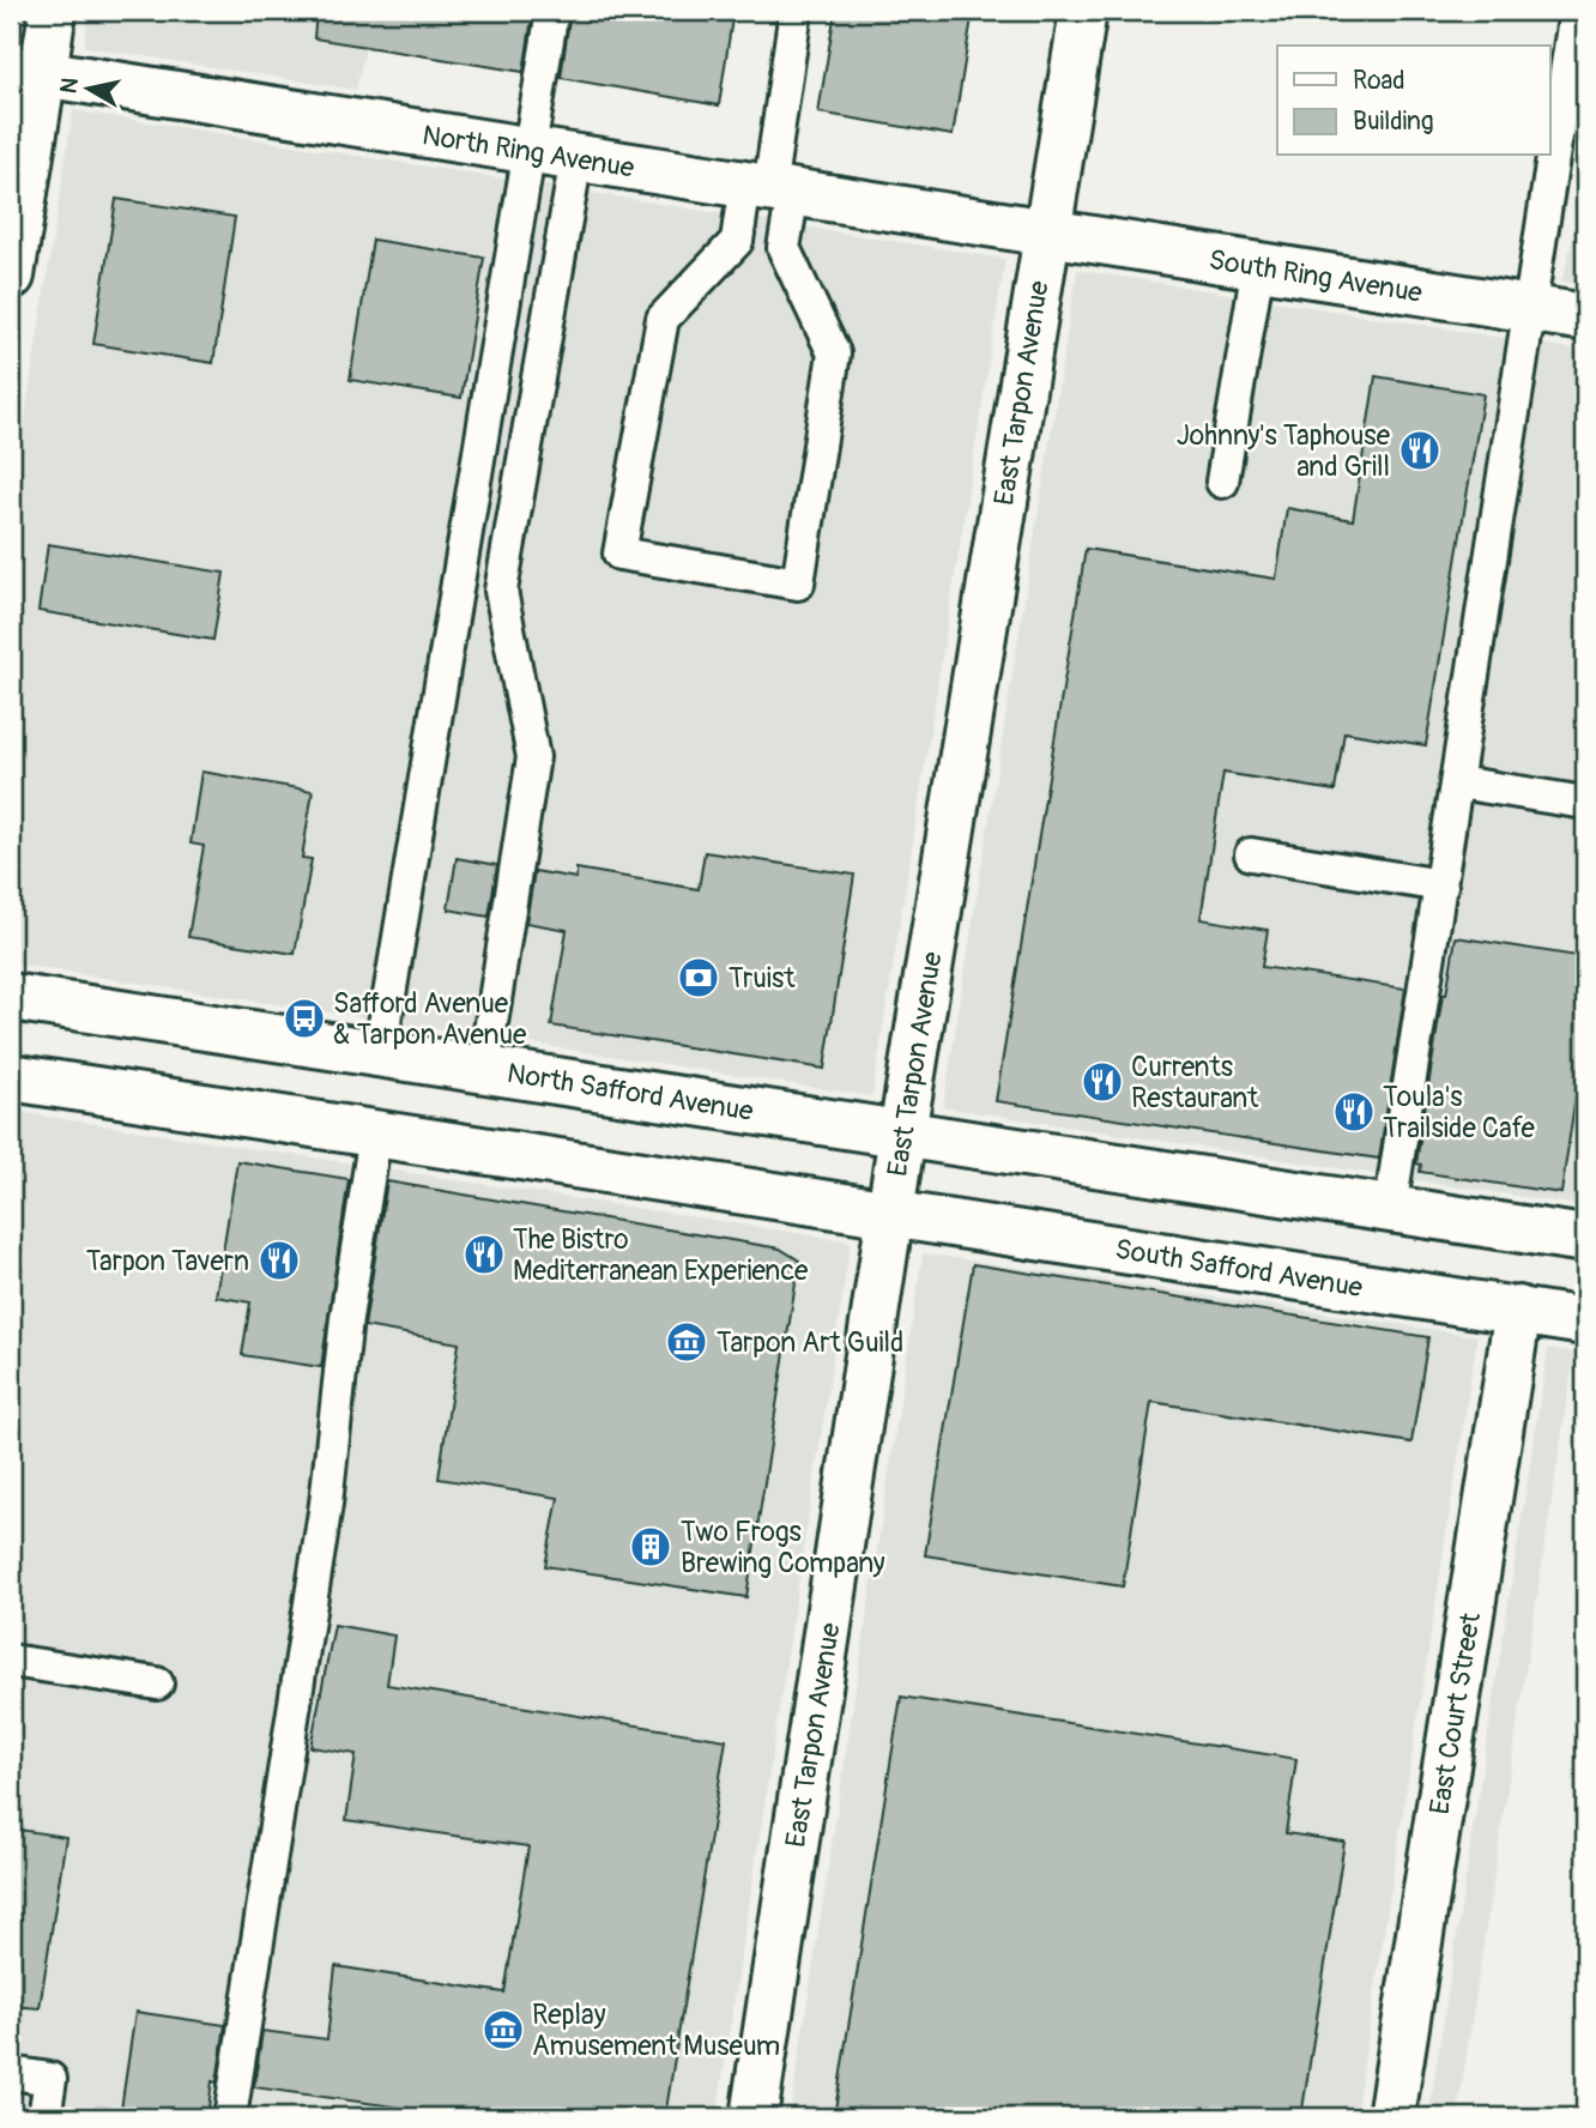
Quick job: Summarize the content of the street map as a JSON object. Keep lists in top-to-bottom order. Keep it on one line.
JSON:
{"streets":{"street":["North Ring Avenue","South Ring Avenue","East Tarpon Avenue","North Safford Avenue","South Safford Avenue","East Court Street"]},"crossings":[["North Ring Avenue","South Ring Avenue"],["North Ring Avenue","East Tarpon Avenue"],["South Ring Avenue","East Tarpon Avenue"],["East Tarpon Avenue","North Safford Avenue"],["East Tarpon Avenue","South Safford Avenue"],["South Safford Avenue","East Court Street"]],"places":{"restaurant":["Johnny's Taphouse and Grill","Currents Restaurant","Toula's Trailside Cafe","The Bistro Mediterranean Experience","Tarpon Tavern"],"bank":["Truist"],"bus stop":["Safford Avenue & Tarpon Avenue"],"museum":["Tarpon Art Guild","Replay Amusement Museum"],"building":["Two Frogs Brewing Company"]},"legend":["Road","Building"],"north":"left"}
